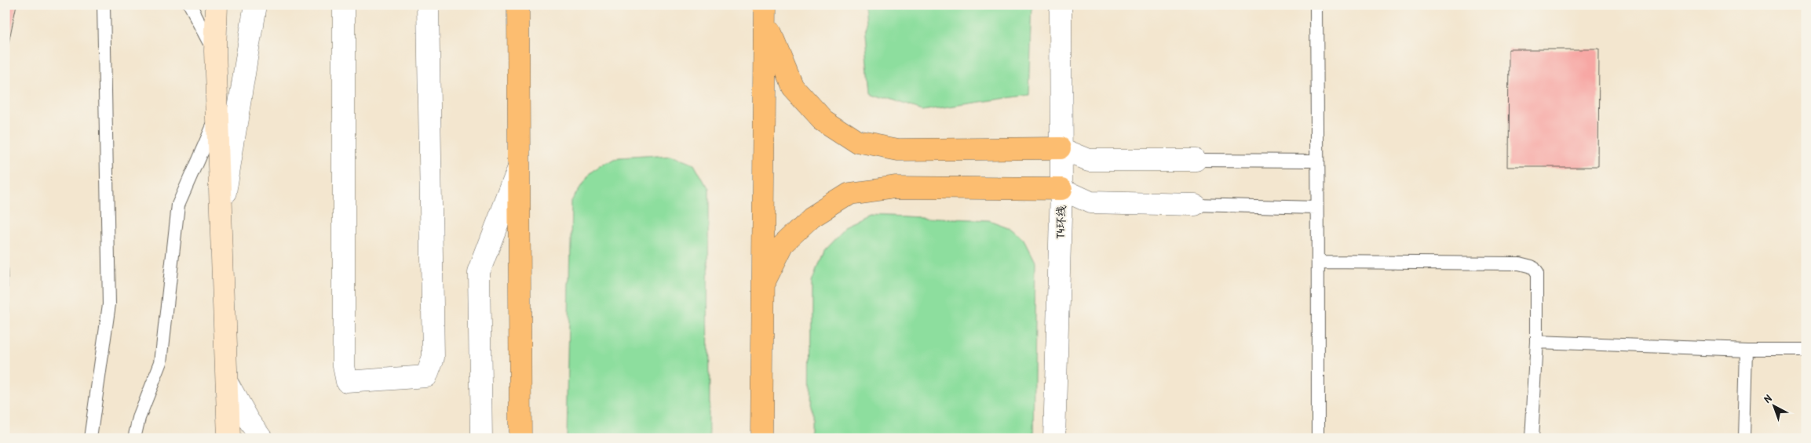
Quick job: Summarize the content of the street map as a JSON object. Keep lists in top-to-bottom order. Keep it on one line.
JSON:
{"streets":{"street":["T4环线"]},"north":"top left"}
